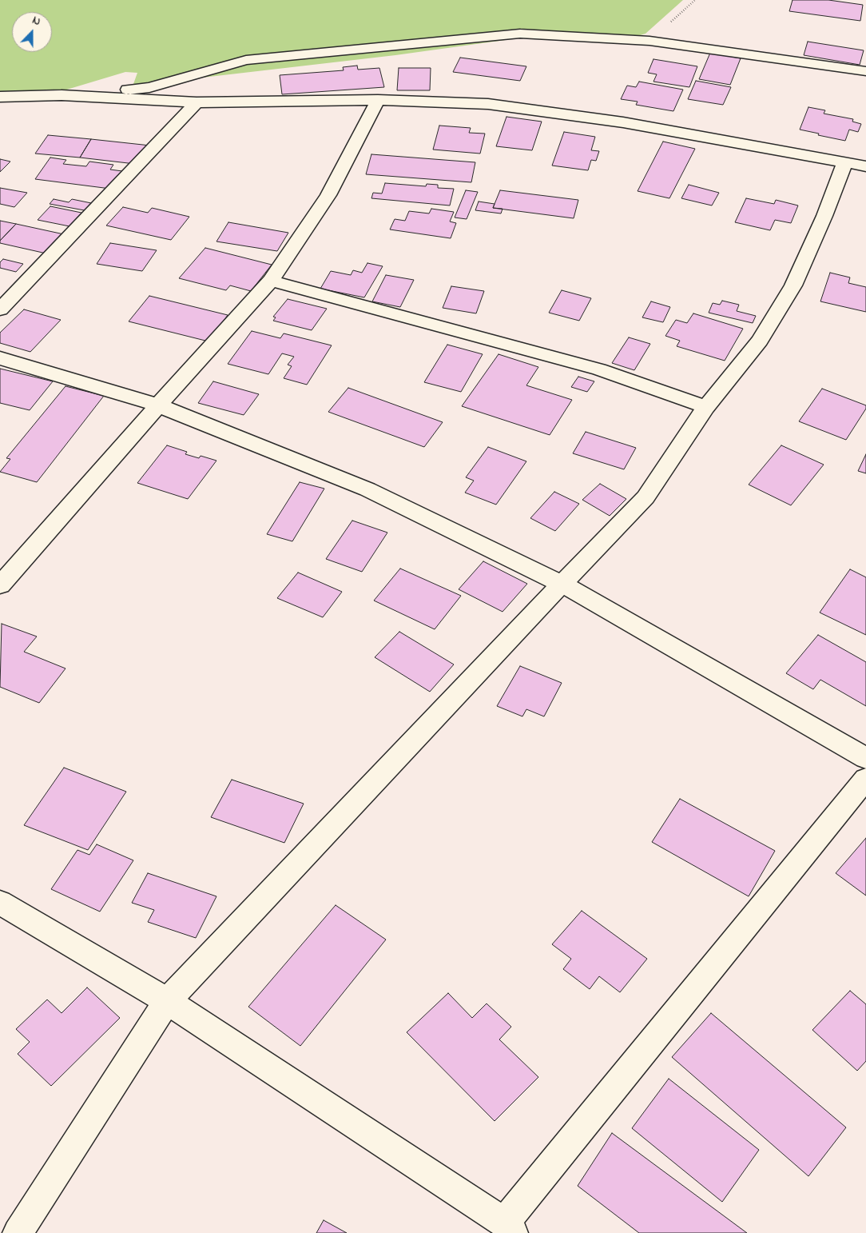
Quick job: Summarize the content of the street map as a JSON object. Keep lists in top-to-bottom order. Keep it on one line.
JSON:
{"north":"top"}
